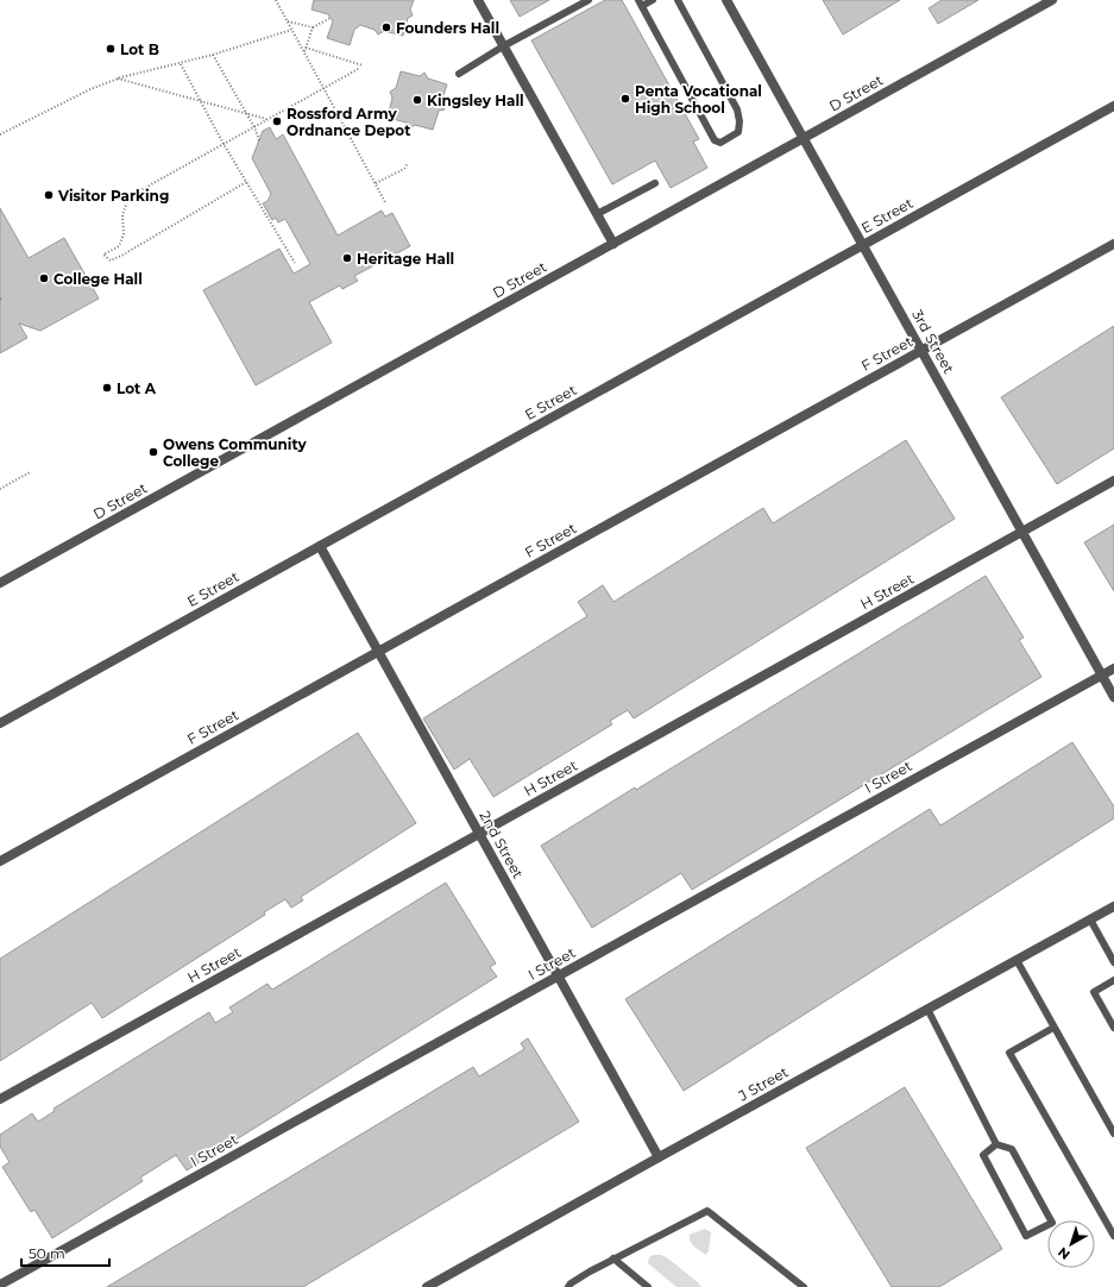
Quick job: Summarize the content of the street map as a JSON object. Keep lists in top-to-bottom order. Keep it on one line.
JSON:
{"streets":{"street":["D Street","E Street","3rd Street","F Street","H Street","I Street","2nd Street","J Street"]},"crossings":[["D Street","3rd Street"],["E Street","3rd Street"],["E Street","2nd Street"],["3rd Street","F Street"],["3rd Street","H Street"],["3rd Street","I Street"],["F Street","2nd Street"],["H Street","2nd Street"],["I Street","2nd Street"],["2nd Street","J Street"]],"places":["Founders Hall","Lot B","Penta Vocational High School","Kingsley Hall","Rossford Army Ordnance Depot","Visitor Parking","Heritage Hall","College Hall","Lot A","Owens Community College"],"scale_bar":"50 m","north":"bottom left"}
